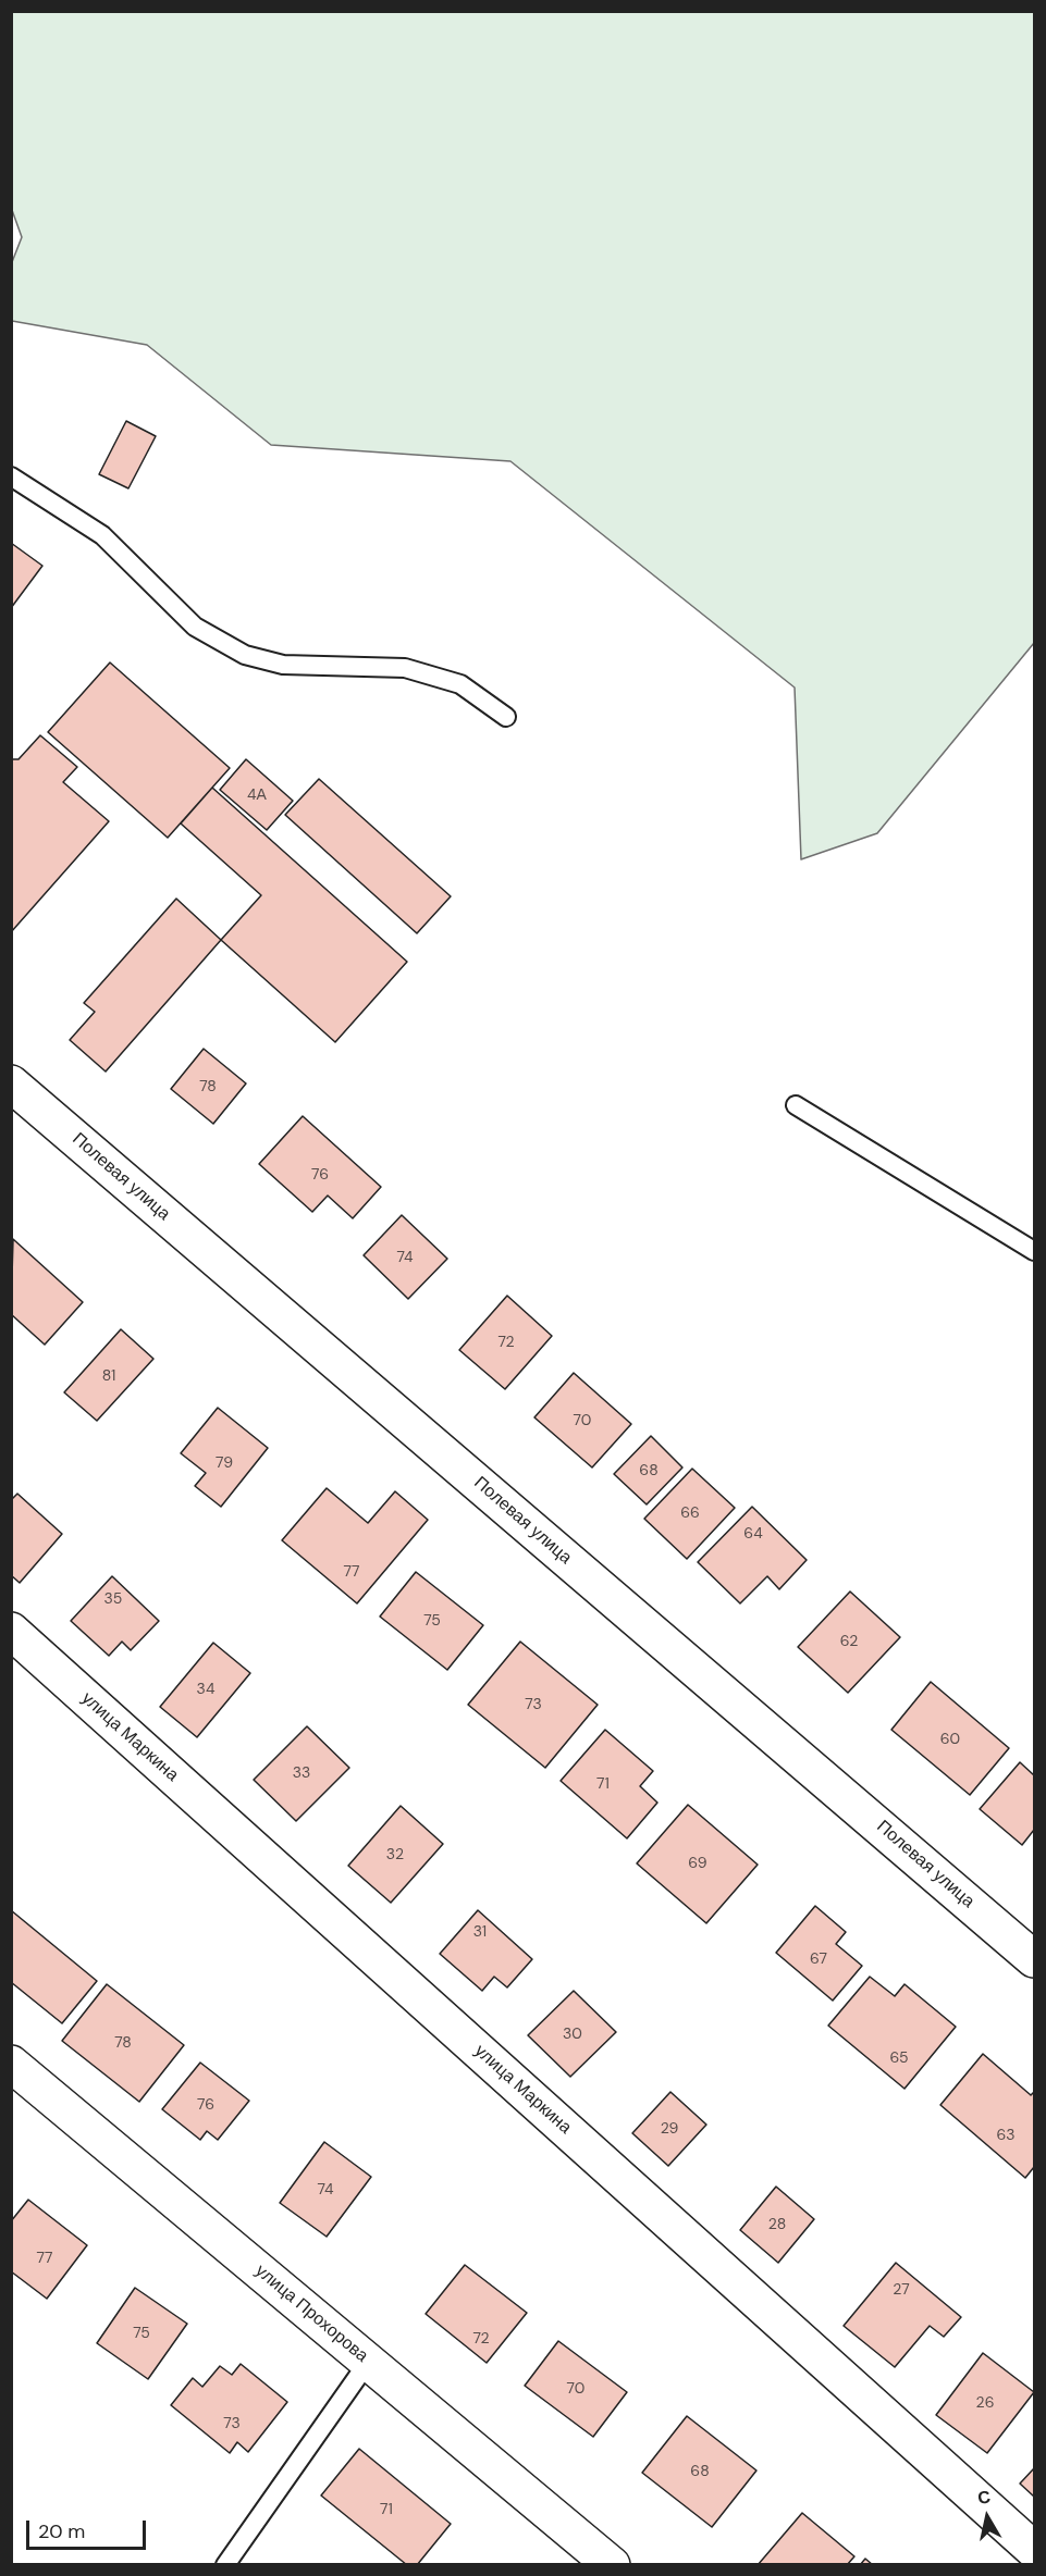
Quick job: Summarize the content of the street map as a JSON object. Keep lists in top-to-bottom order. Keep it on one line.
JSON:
{"streets":{"street":["Полевая улица","улица Маркина","улица Прохорова"]},"house_numbers":["4А","78","76","74","72","81","70","79","68","66","64","77","35","75","62","34","73","60","33","71","32","69","31","67","30","78","65","76","29","63","74","28","77","27","75","72","70","26","73","68","71"],"scale_bar":"20 m","north":"top"}
